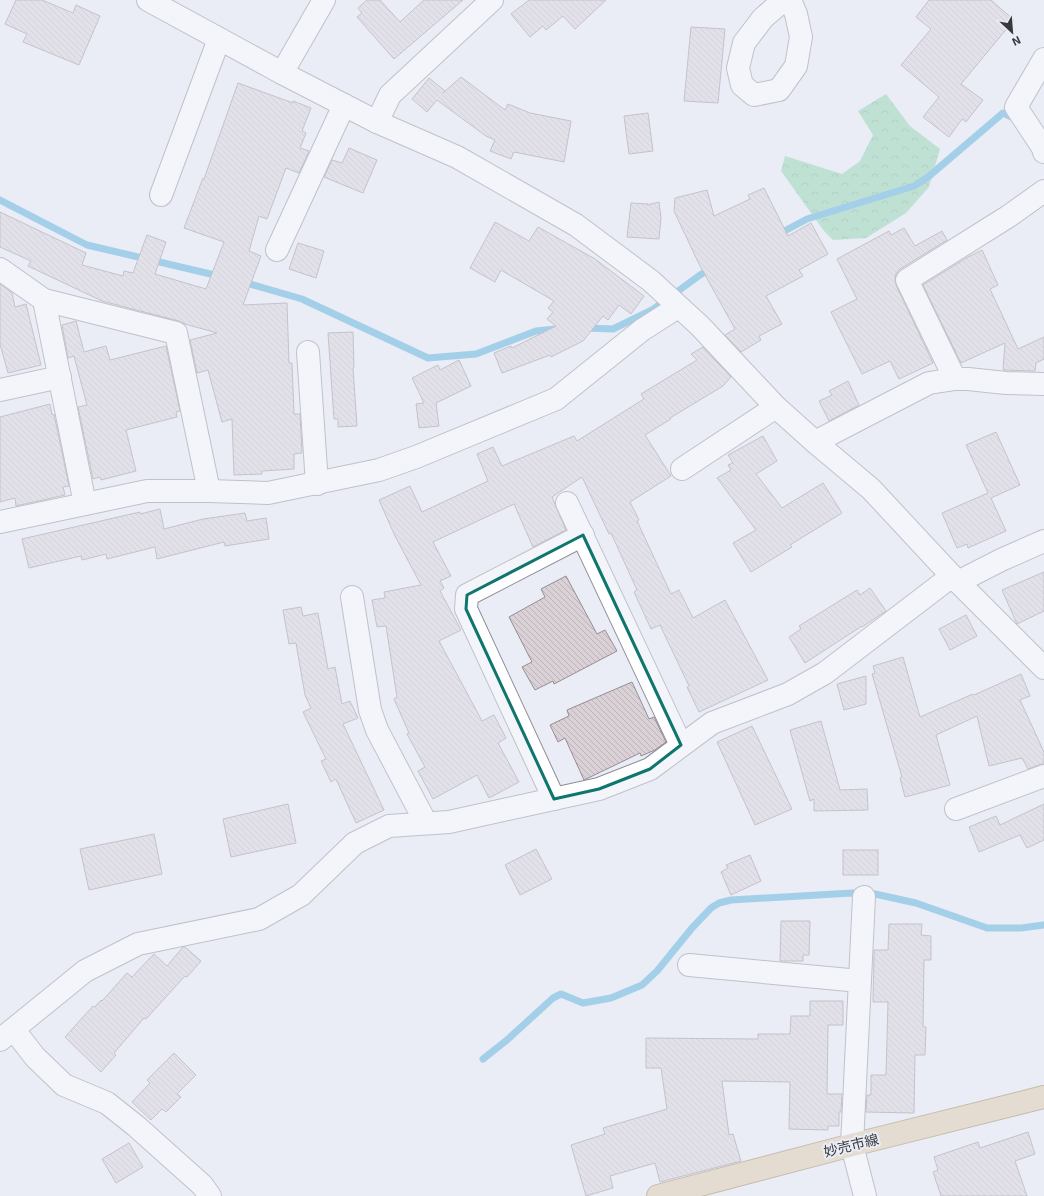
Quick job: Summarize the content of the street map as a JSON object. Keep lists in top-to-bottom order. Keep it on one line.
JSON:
{"streets":{"main road":["妙売市線"]},"north":"bottom right"}
